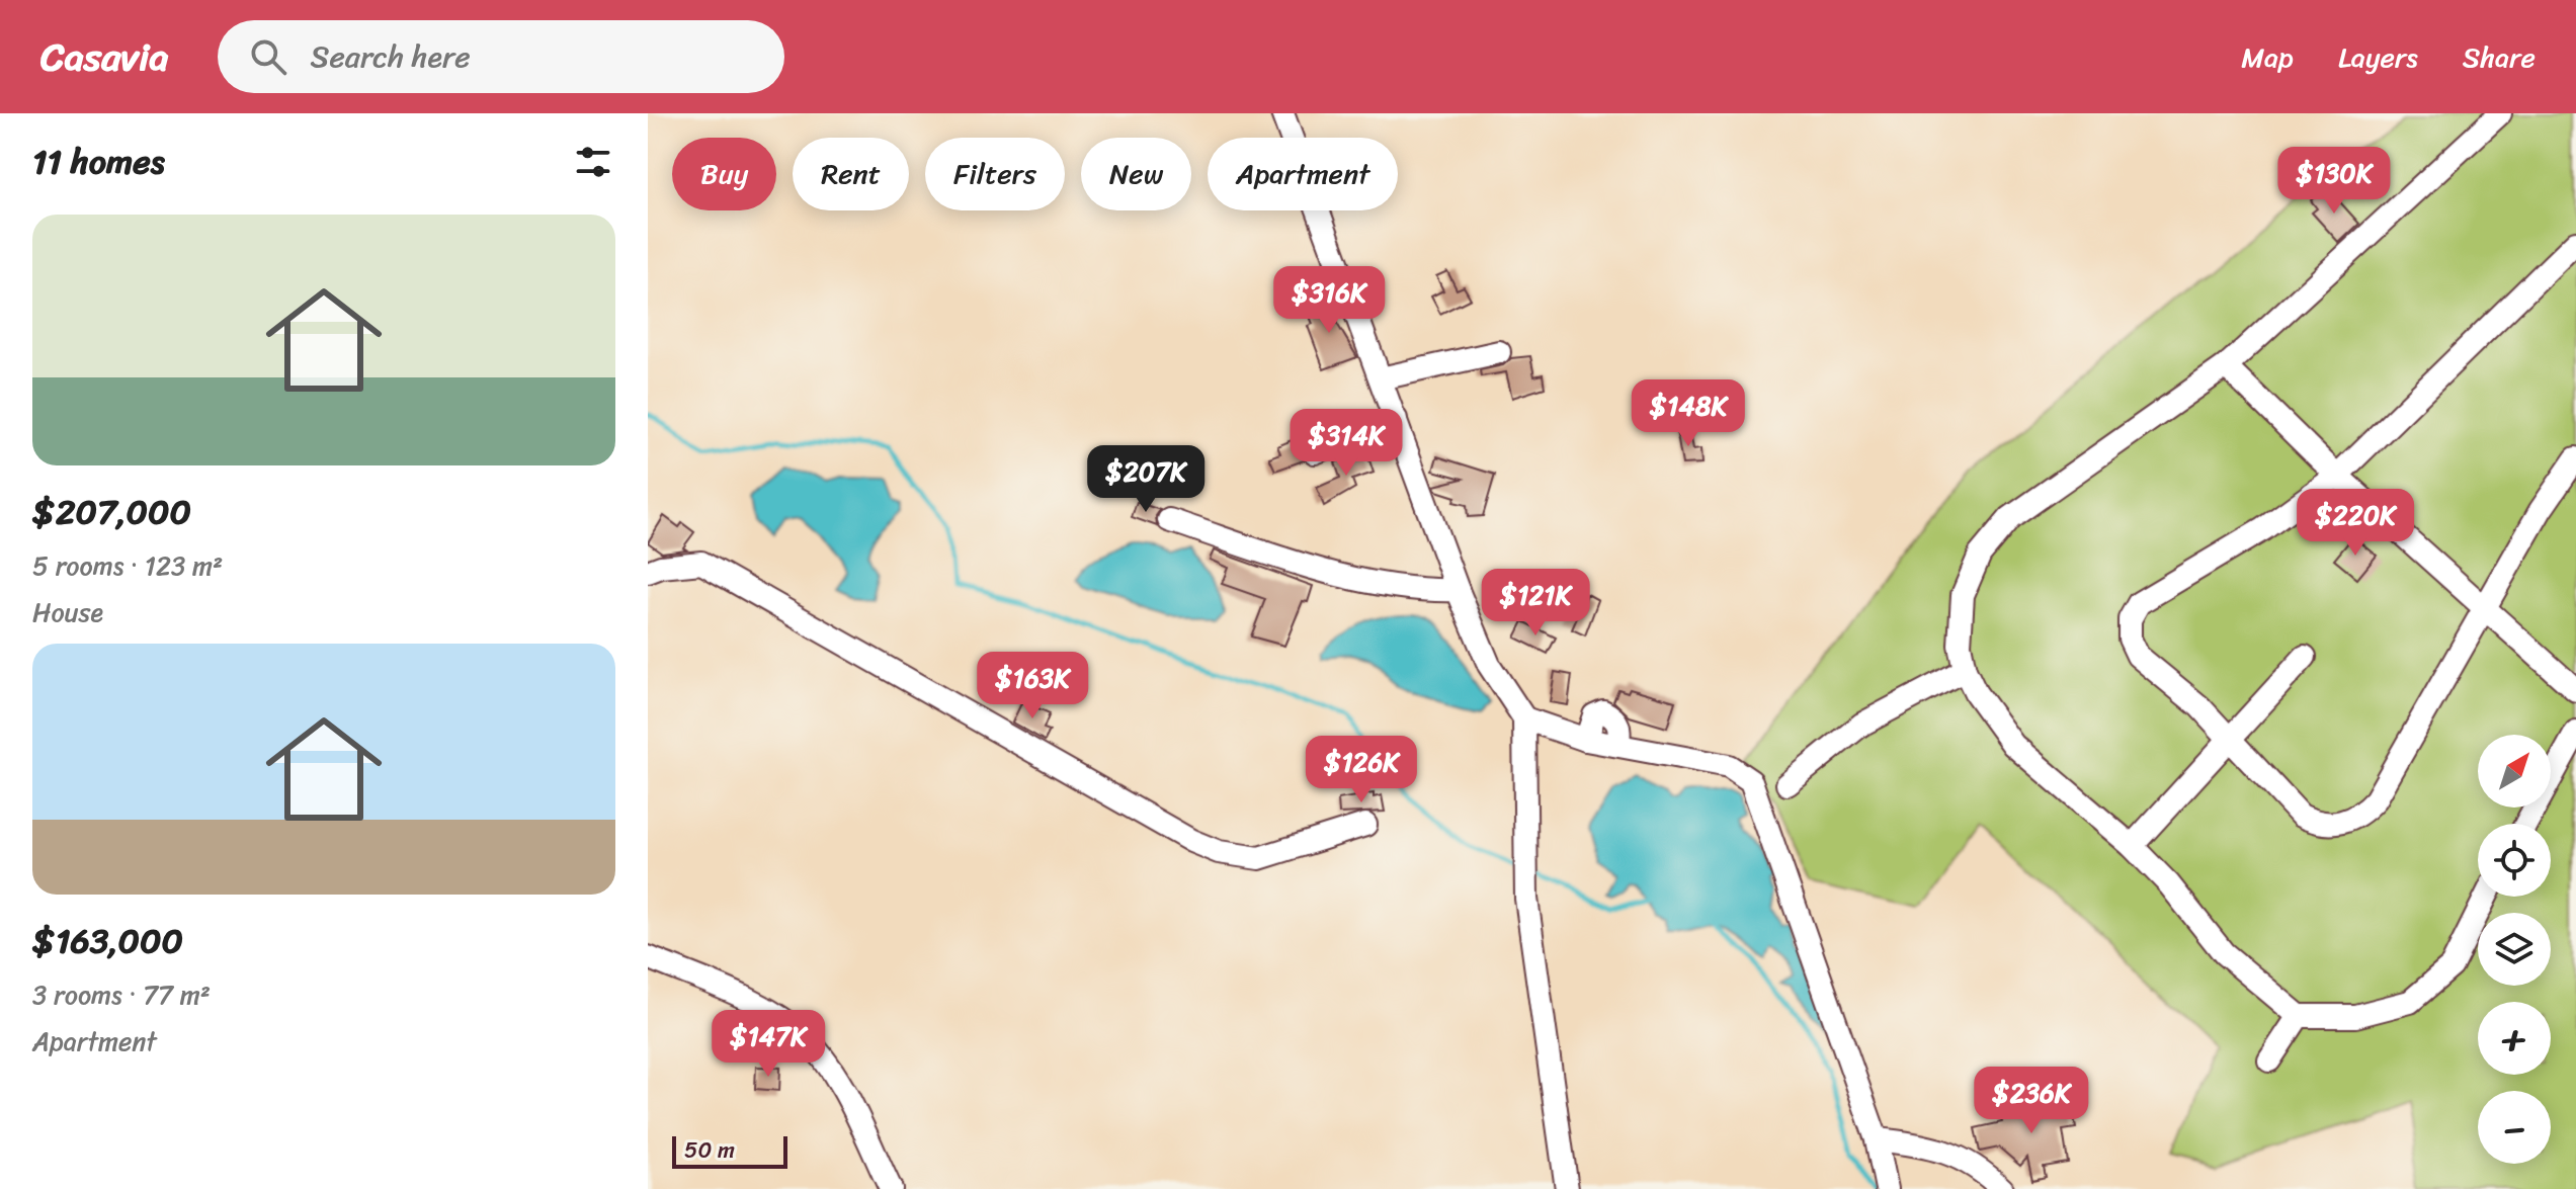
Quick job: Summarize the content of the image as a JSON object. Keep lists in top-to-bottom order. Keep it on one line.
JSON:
{"scale_bar":"50 m","north":"top right","page":{"header":"Casavia","search":"Search here","nav":["Map","Layers","Share"],"heading":"11 homes","chip":["Buy","Rent","Filters","New","Apartment"],"price":["$130K","$316K","$148K","$314K","$207K","$220K","$121K","$163K","$126K","$147K","$236K"],"list":[{"name":"$207,000","note":"5 rooms · 123 m² · House"},{"name":"$163,000","note":"3 rooms · 77 m² · Apartment"}],"map_buttons":["+","−"],"scale":"50 m"}}
